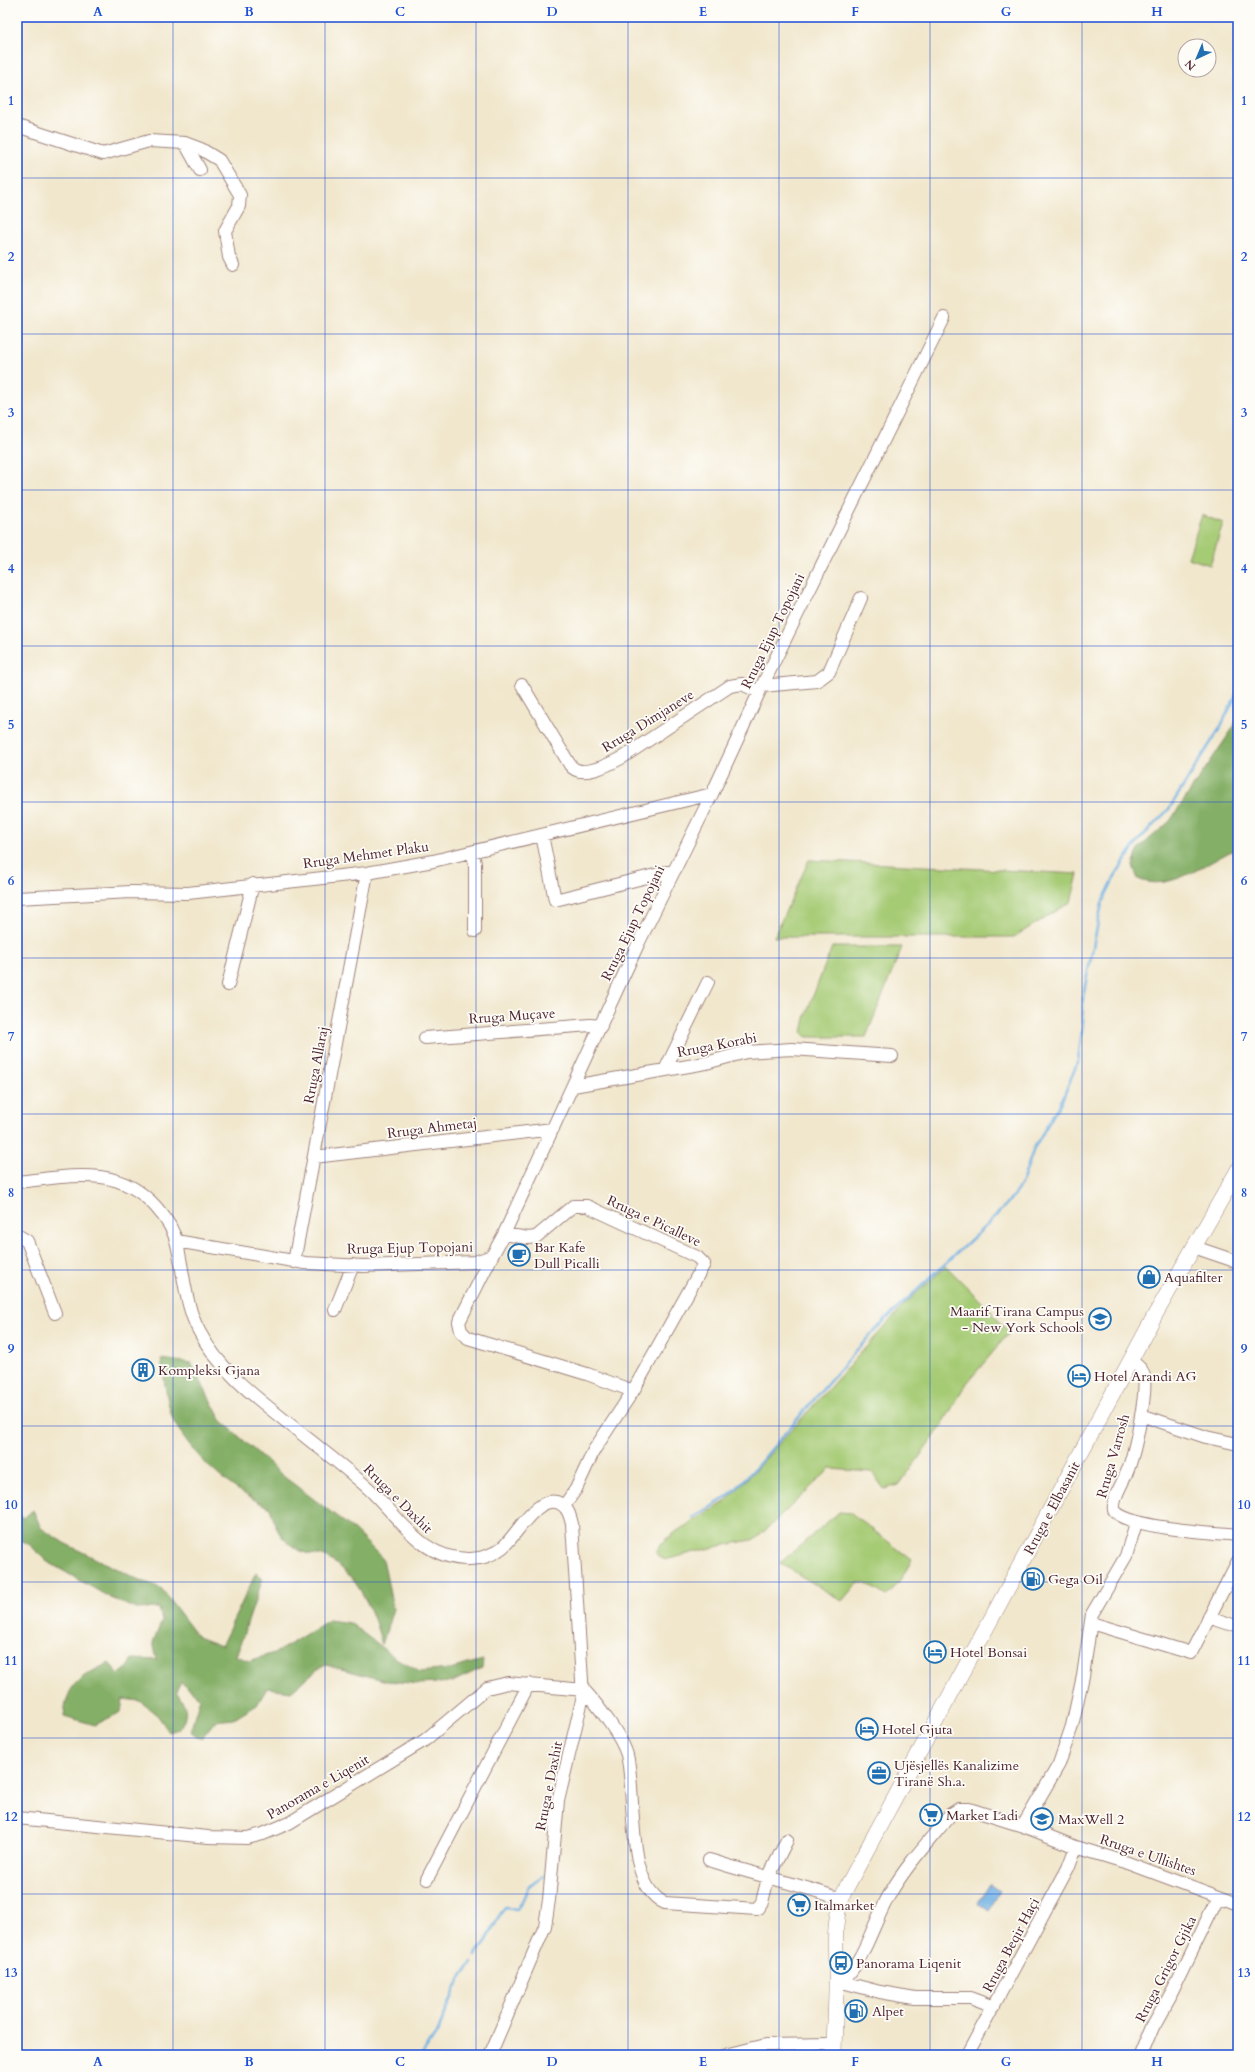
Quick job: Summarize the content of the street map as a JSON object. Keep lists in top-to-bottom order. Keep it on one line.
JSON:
{"streets":{"main road":["Rruga e Elbasanit"],"street":["Rruga Ejup Topojani","Rruga Dimjaneve","Rruga Mehmet Plaku","Rruga Muçave","Rruga Korabi","Rruga Allaraj","Rruga Ahmetaj","Rruga e Picalleve","Rruga Varrosh","Rruga e Daxhit","Panorama e Liqenit","Rruga e Ullishtes","Rruga Beqir Haçi","Rruga Grigor Gjika"]},"crossings":[["Rruga Ejup Topojani","Rruga Dimjaneve"],["Rruga Ejup Topojani","Rruga Mehmet Plaku"],["Rruga Ejup Topojani","Rruga Muçave"],["Rruga Ejup Topojani","Rruga Korabi"],["Rruga Ejup Topojani","Rruga Allaraj"],["Rruga Ejup Topojani","Rruga Ahmetaj"],["Rruga Ejup Topojani","Rruga e Picalleve"],["Rruga Ejup Topojani","Rruga e Daxhit"],["Rruga Mehmet Plaku","Rruga Allaraj"],["Rruga Allaraj","Rruga Ahmetaj"],["Rruga e Picalleve","Rruga e Daxhit"],["Rruga Varrosh","Rruga e Elbasanit"],["Rruga e Daxhit","Panorama e Liqenit"],["Rruga e Elbasanit","Rruga e Ullishtes"],["Rruga e Ullishtes","Rruga Beqir Haçi"],["Rruga e Ullishtes","Rruga Grigor Gjika"]],"places":{"cafe":["Bar Kafe Dull Picalli"],"shop":["Aquafilter"],"school or university":["Maarif Tirana Campus - New York Schools","MaxWell 2"],"building":["Kompleksi Gjana"],"hotel":["Hotel Arandi AG","Hotel Bonsai","Hotel Gjuta"],"fuel station":["Gega Oil","Alpet"],"office":["Ujësjellës Kanalizime Tiranë Sh.a."],"supermarket":["Market Ladi","Italmarket"],"bus stop":["Panorama Liqenit"]},"north":"bottom left","grid":{"columns":["A","B","C","D","E","F","G","H"],"rows":["1","2","3","4","5","6","7","8","9","10","11","12","13"]}}
